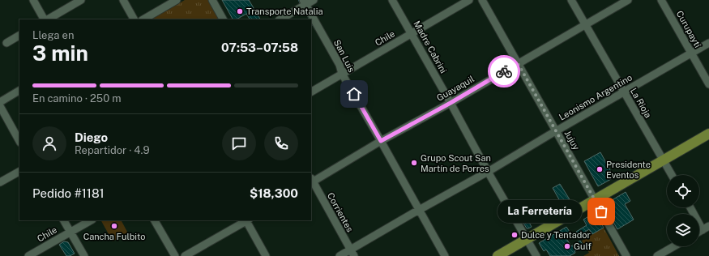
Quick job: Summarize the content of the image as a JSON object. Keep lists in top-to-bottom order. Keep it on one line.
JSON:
{"streets":{"street":["Curupaytí","Chile","Madre Cabrini","San Luis","Guayaquil","Leonismo Argentino","La Rioja","Jujuy","Corrientes"]},"crossings":[["Curupaytí","Leonismo Argentino"],["Chile","Madre Cabrini"],["Chile","San Luis"],["Madre Cabrini","Guayaquil"],["Madre Cabrini","Leonismo Argentino"],["San Luis","Guayaquil"],["San Luis","Leonismo Argentino"],["Guayaquil","La Rioja"],["Guayaquil","Jujuy"],["Guayaquil","Corrientes"],["Leonismo Argentino","La Rioja"],["Leonismo Argentino","Jujuy"],["Leonismo Argentino","Corrientes"]],"places":["Transporte Natalia","Grupo Scout San Martín de Porres","Presidente Eventos","La Ferretería","Cancha Fulbito","Dulce y Tentador","Gulf"],"page":{"heading":["3 min","Llega en","07:53–07:58"],"panel":["Diego","Repartidor · 4.9","Pedido #1181","$18,300"],"bar":"En camino · 250 m","bubble":"La Ferretería"}}
